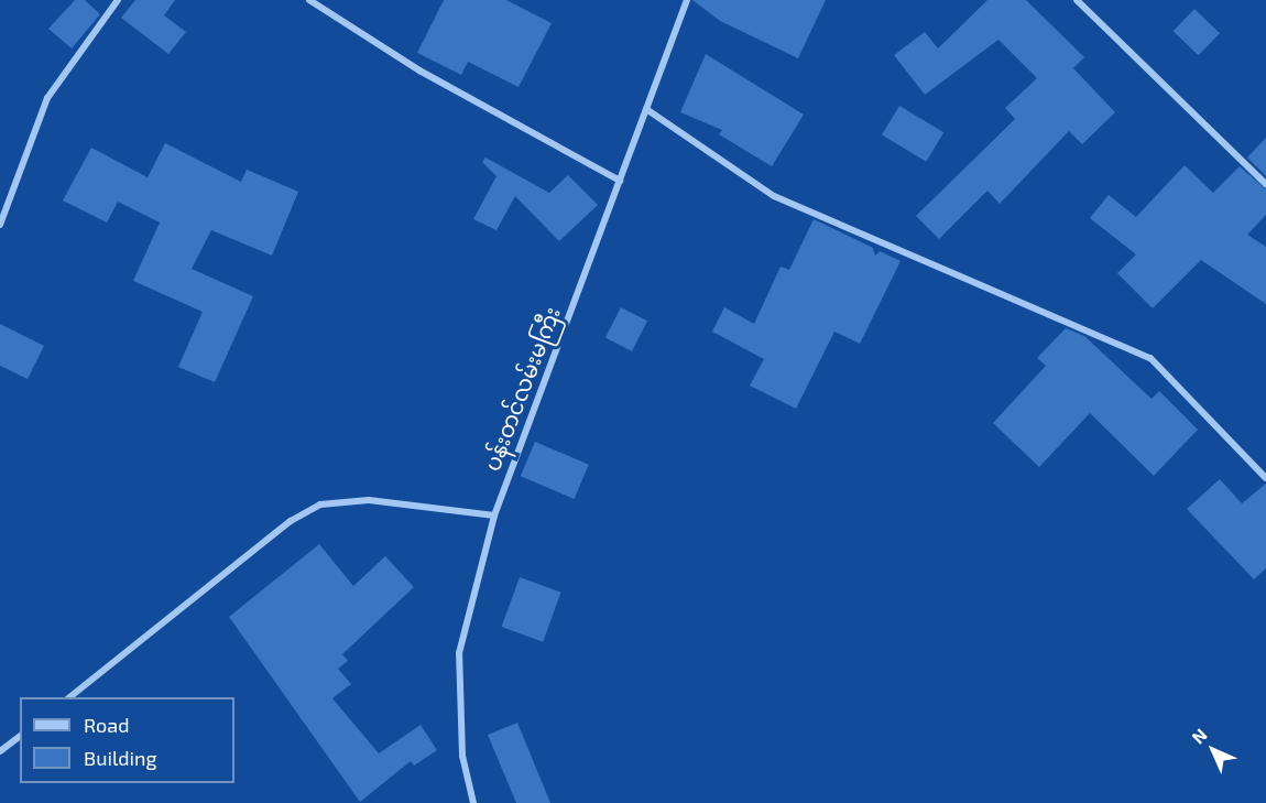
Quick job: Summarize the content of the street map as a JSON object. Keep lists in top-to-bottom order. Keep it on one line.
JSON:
{"streets":{"street":["ပန်းတင်လမ်းမကြီး"]},"legend":["Road","Building"],"north":"top left"}
